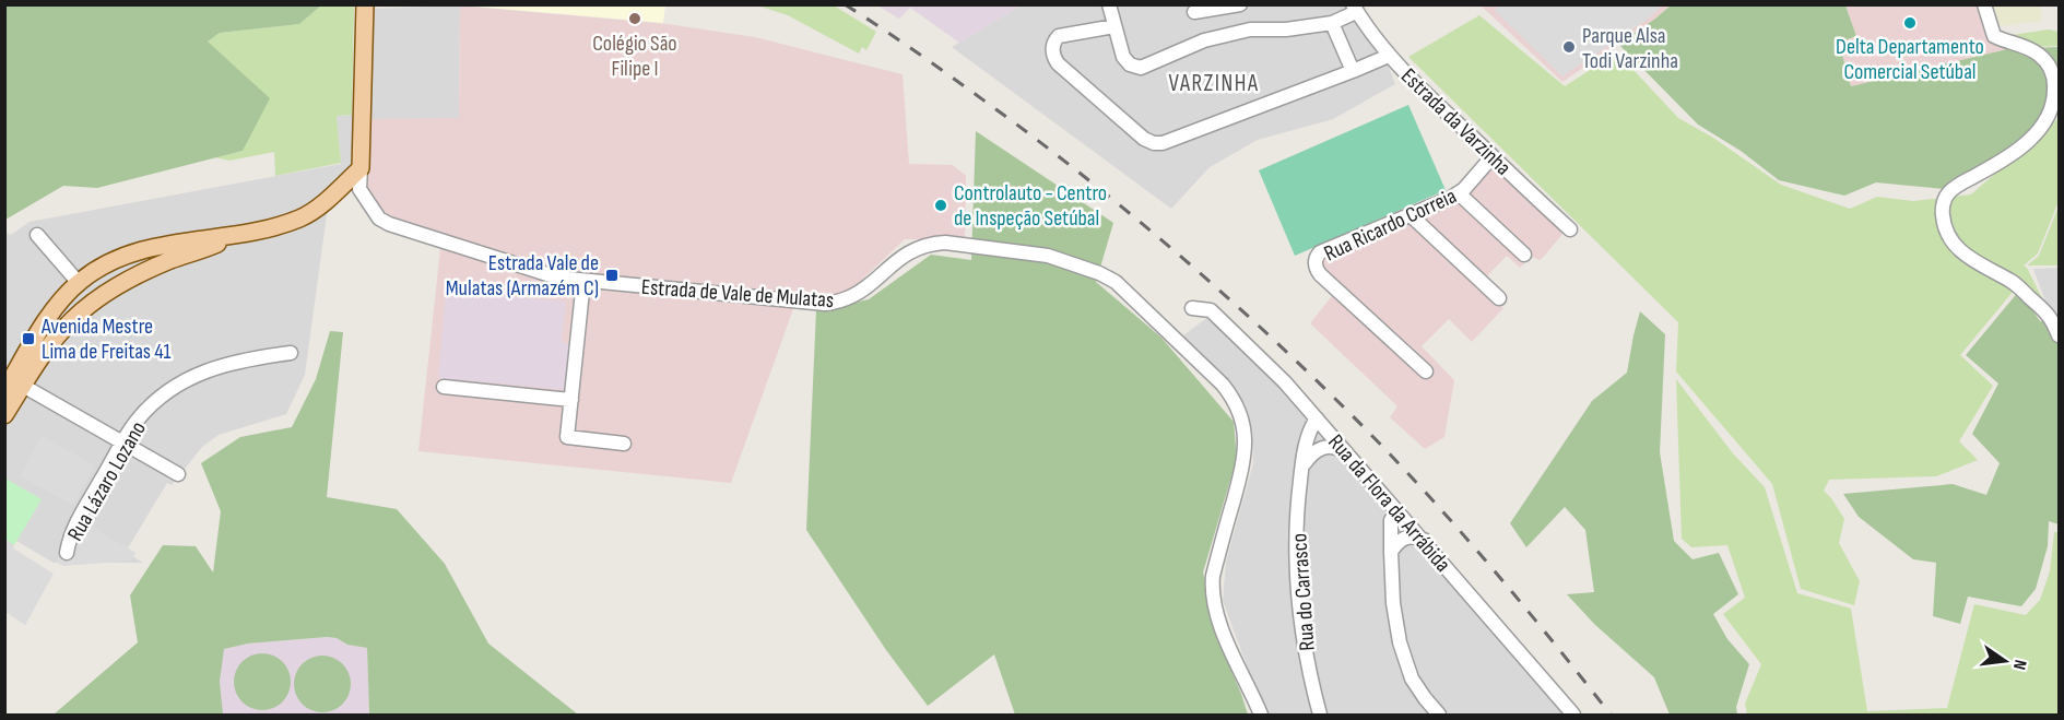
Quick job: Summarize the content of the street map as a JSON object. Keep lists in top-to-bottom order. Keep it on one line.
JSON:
{"streets":{"main road":["Estrada de Vale de Mulatas"],"street":["Estrada da Varzinha","Rua Ricardo Correia","Rua Lázaro Lozano","Rua da Flora da Arrábida","Rua do Carrasco"]},"crossings":[["Estrada da Varzinha","Rua Ricardo Correia"],["Rua da Flora da Arrábida","Rua do Carrasco"]],"districts":["VARZINHA"],"places":{"other":["Colégio São Filipe I","Delta Departamento Comercial Setúbal","Parque Alsa Todi Varzinha","Controlauto - Centro de Inspeção Setúbal"],"transit":["Estrada Vale de Mulatas (Armazém C)","Avenida Mestre Lima de Freitas 41"]},"north":"right"}
